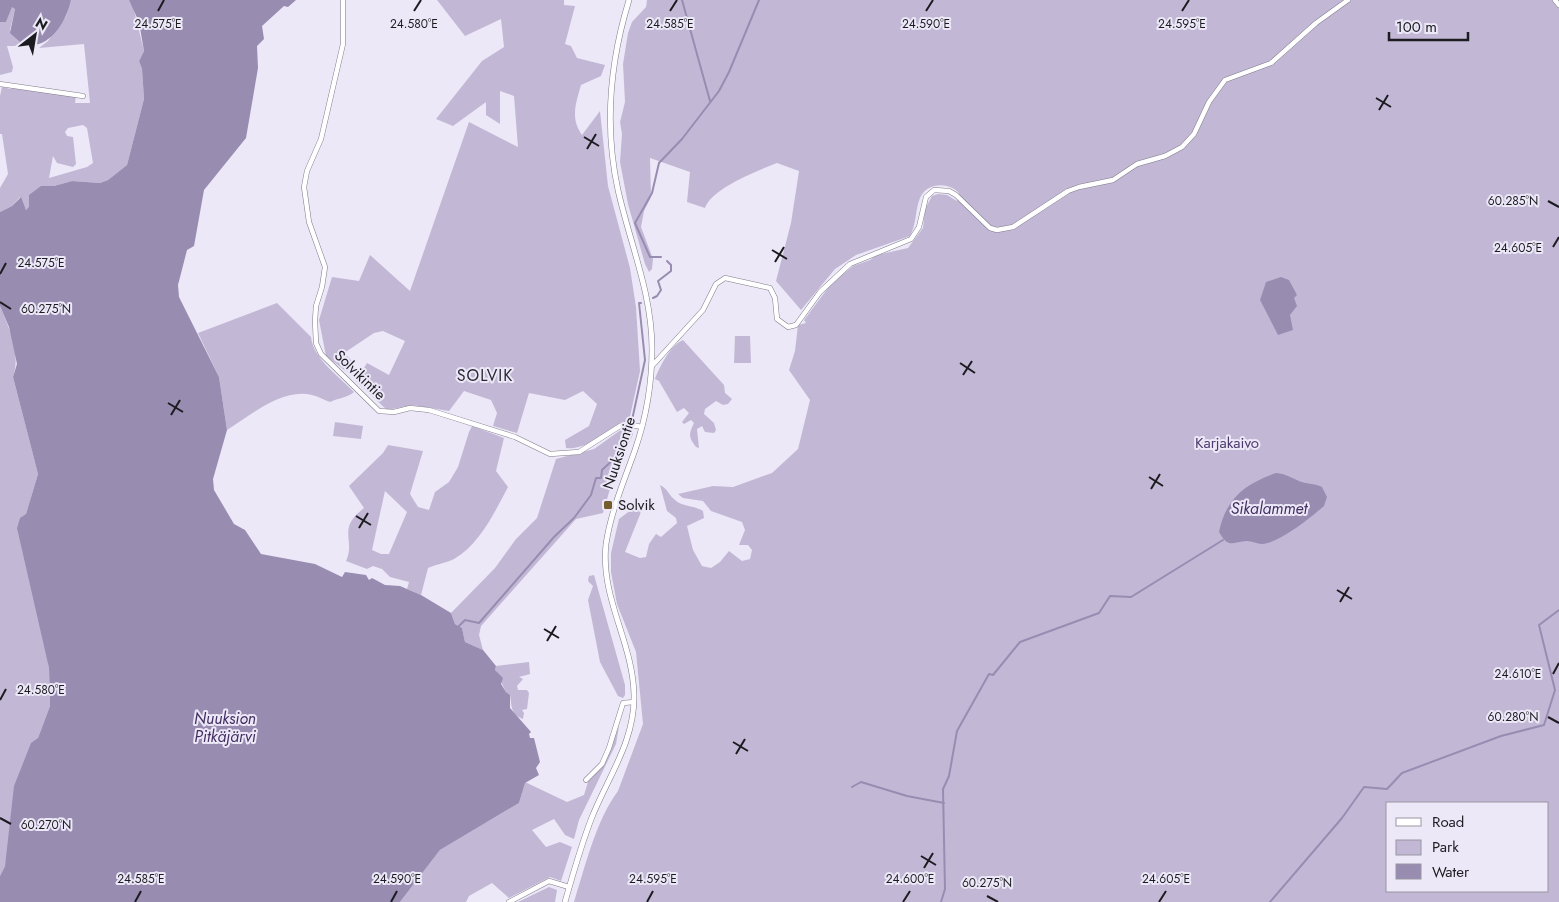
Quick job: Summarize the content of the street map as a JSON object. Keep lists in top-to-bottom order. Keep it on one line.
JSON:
{"streets":{"street":["Solvikintie","Nuuksiontie"]},"crossings":[["Solvikintie","Nuuksiontie"]],"districts":["SOLVIK"],"water":["Sikalammet","Nuuksion Pitkäjärvi"],"parks":["Karjakaivo"],"places":{"transit":["Solvik"]},"legend":["Road","Park","Water"],"scale_bar":"100 m","north":"top right","coordinates":["24.585°E","24.575°E","24.580°E","24.590°E","24.595°E","60.285°N","24.605°E","60.275°N","24.610°E","60.280°N","60.270°N","24.600°E"]}
